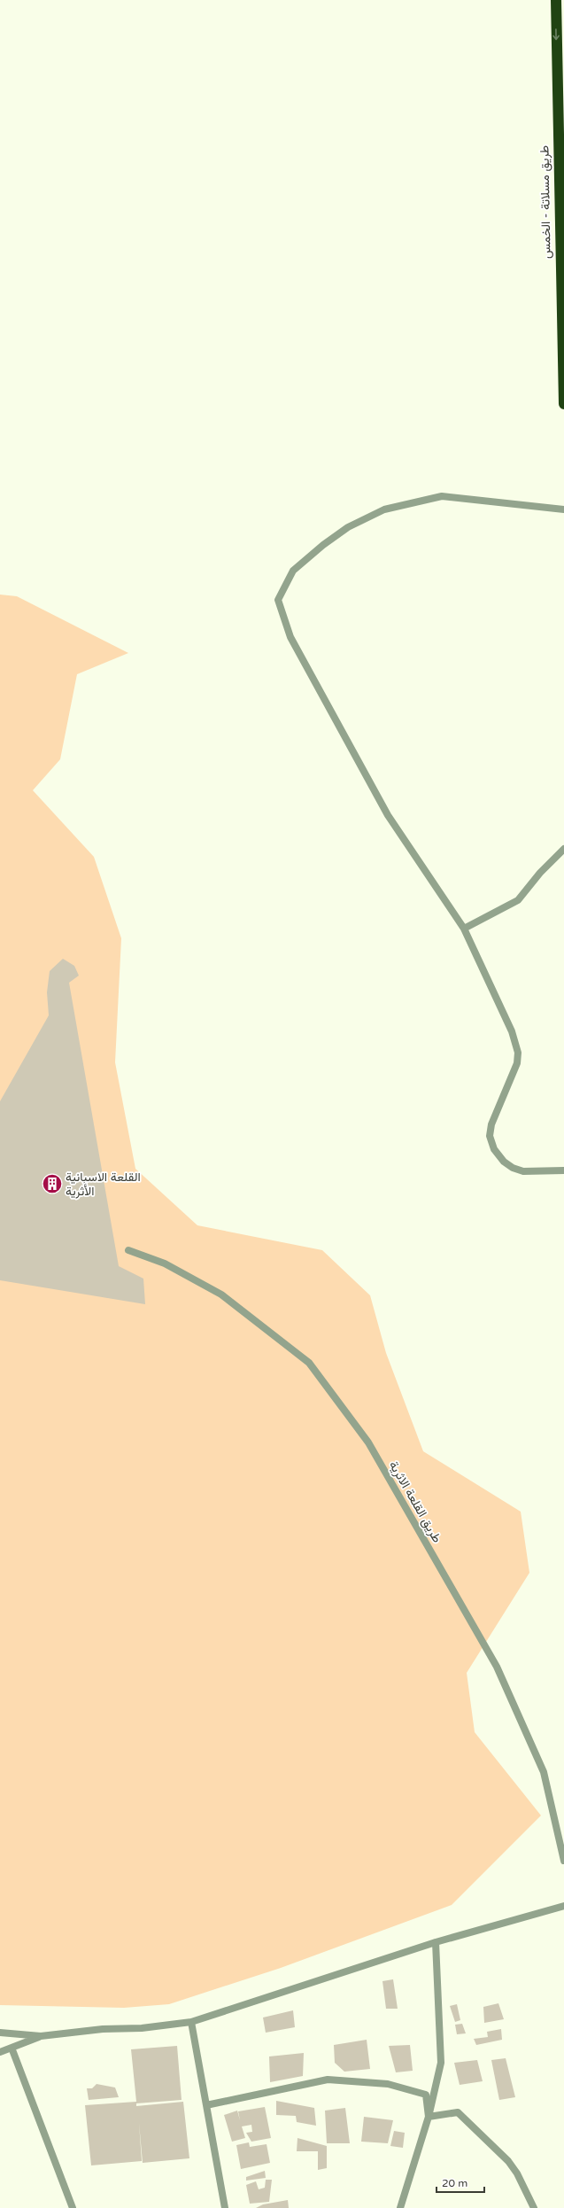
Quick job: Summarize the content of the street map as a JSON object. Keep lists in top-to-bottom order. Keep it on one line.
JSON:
{"streets":{"highway":["طريق مسلاتة - الخمس"],"street":["طريق القلعة الاثرية"]},"one_way":["طريق مسلاتة - الخمس"],"places":{"building":["القلعة الاسبانية الأثرية"]},"scale_bar":"20 m"}
